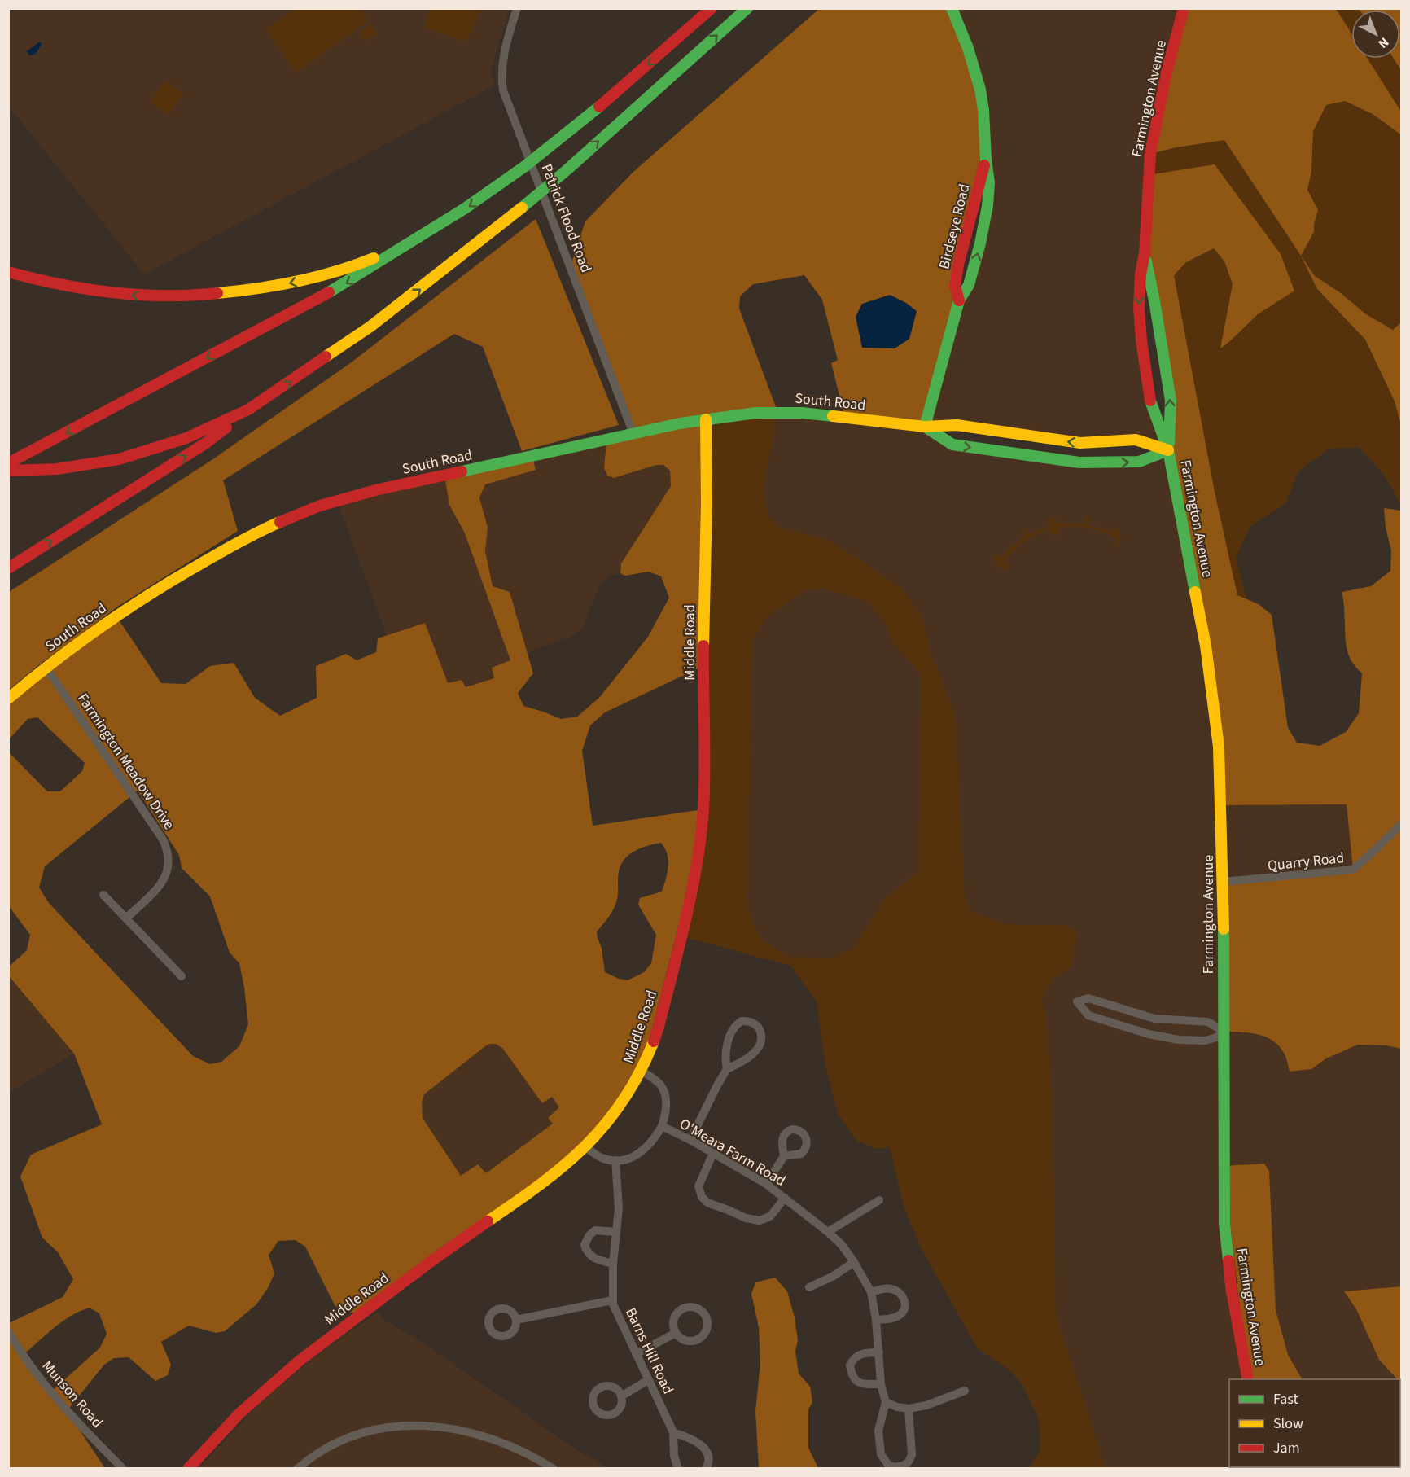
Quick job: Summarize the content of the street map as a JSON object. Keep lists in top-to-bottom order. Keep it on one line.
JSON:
{"streets":{"main road":["Farmington Avenue","Birdseye Road","South Road","Middle Road"],"street":["Patrick Flood Road","Farmington Meadow Drive","Quarry Road","O'Meara Farm Road","Barns Hill Road","Munson Road"]},"crossings":[["Farmington Avenue","South Road"],["Farmington Avenue","Quarry Road"],["Patrick Flood Road","South Road"],["Birdseye Road","South Road"],["South Road","Middle Road"],["South Road","Farmington Meadow Drive"],["Middle Road","O'Meara Farm Road"],["O'Meara Farm Road","Barns Hill Road"]],"legend":["Fast","Slow","Jam"],"north":"bottom right"}
